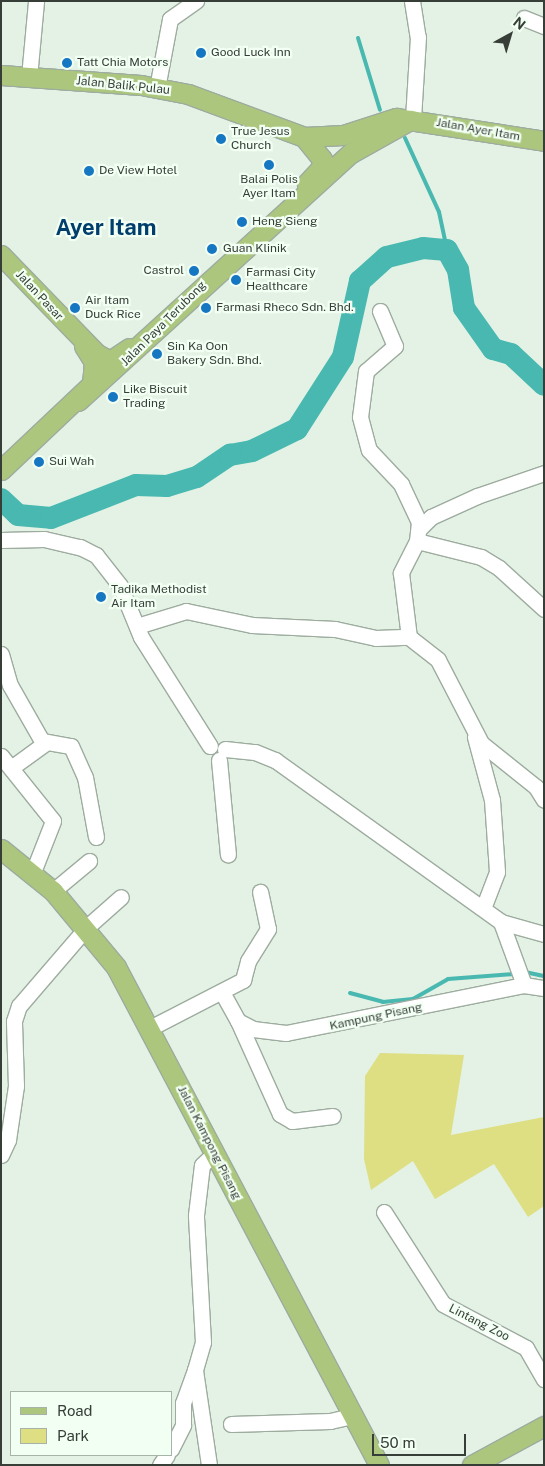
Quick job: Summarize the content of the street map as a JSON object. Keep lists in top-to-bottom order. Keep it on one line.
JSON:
{"streets":{"main road":["Jalan Balik Pulau","Jalan Ayer Itam","Jalan Pasar","Jalan Paya Terubong","Jalan Kampong Pisang"],"street":["Kampung Pisang","Lintang Zoo"]},"crossings":[["Jalan Balik Pulau","Jalan Ayer Itam"],["Jalan Balik Pulau","Jalan Paya Terubong"],["Jalan Ayer Itam","Jalan Paya Terubong"],["Jalan Pasar","Jalan Paya Terubong"]],"districts":["Ayer Itam"],"places":["Good Luck Inn","Tatt Chia Motors","True Jesus Church","Balai Polis Ayer Itam","De View Hotel","Heng Sieng","Guan Klinik","Castrol","Farmasi City Healthcare","Air Itam Duck Rice","Farmasi Rheco Sdn. Bhd.","Sin Ka Oon Bakery Sdn. Bhd.","Like Biscuit Trading","Sui Wah","Tadika Methodist Air Itam"],"legend":["Road","Park"],"scale_bar":"50 m","north":"top right"}
